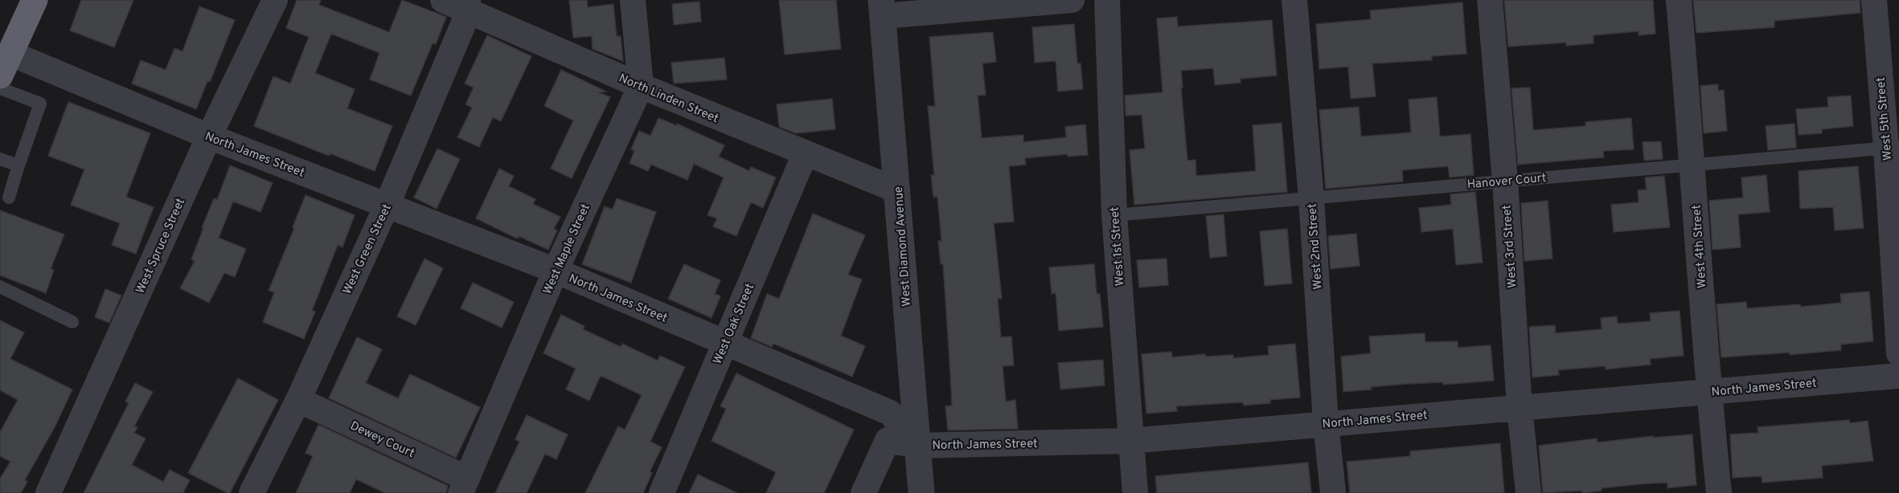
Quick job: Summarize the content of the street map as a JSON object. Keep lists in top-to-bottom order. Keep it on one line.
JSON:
{"streets":{"street":["North Linden Street","West 5th Street","North James Street","West Spruce Street","West Diamond Avenue","West 1st Street","West 2nd Street","West 3rd Street","West 4th Street","West Green Street","West Maple Street","West Oak Street","Dewey Court"],"lane":["Hanover Court"]},"crossings":[["North Linden Street","West Diamond Avenue"],["North Linden Street","West Green Street"],["North Linden Street","West Maple Street"],["North Linden Street","West Oak Street"],["West 5th Street","Hanover Court"],["North James Street","West Spruce Street"],["North James Street","West Diamond Avenue"],["North James Street","West 1st Street"],["North James Street","West 2nd Street"],["North James Street","West 3rd Street"],["North James Street","West 4th Street"],["North James Street","West Green Street"],["North James Street","West Maple Street"],["North James Street","West Oak Street"],["Hanover Court","West 1st Street"],["Hanover Court","West 2nd Street"],["Hanover Court","West 3rd Street"],["Hanover Court","West 4th Street"],["West Green Street","Dewey Court"],["West Maple Street","Dewey Court"]]}
